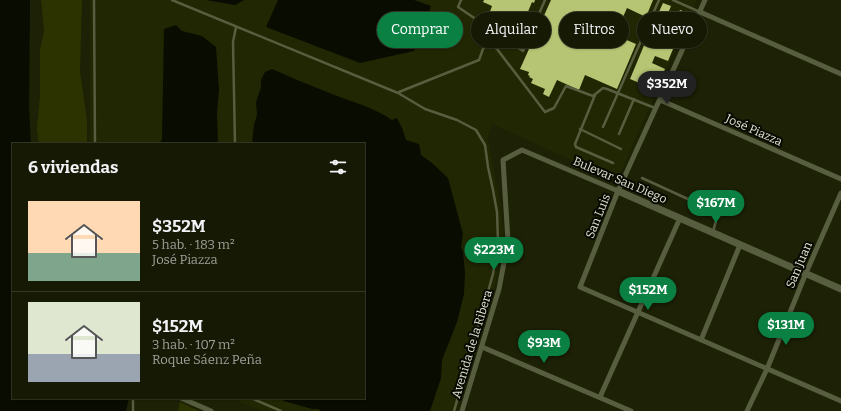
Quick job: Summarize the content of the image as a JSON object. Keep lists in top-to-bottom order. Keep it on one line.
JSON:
{"streets":{"street":["José Piazza","Bulevar San Diego","San Luis","San Juan","Avenida de la Ribera"]},"crossings":[["José Piazza","San Luis"],["Bulevar San Diego","San Luis"],["Bulevar San Diego","San Juan"],["Bulevar San Diego","Avenida de la Ribera"]],"page":{"chip":["Comprar","Alquilar","Filtros","Nuevo"],"price":["$352M","$167M","$223M","$152M","$131M","$93M"],"heading":"6 viviendas","list":[{"name":"$352M","note":"5 hab. · 183 m² · José Piazza"},{"name":"$152M","note":"3 hab. · 107 m² · Roque Sáenz Peña"}]}}
